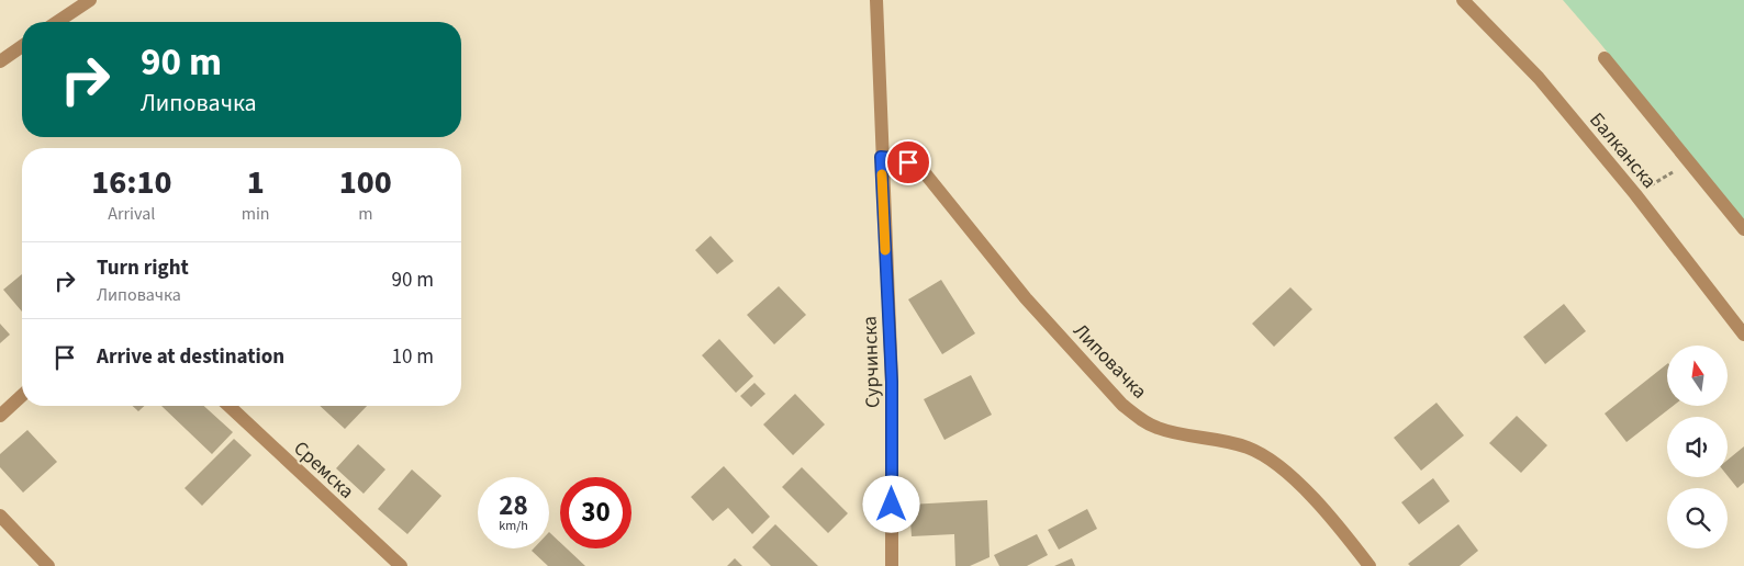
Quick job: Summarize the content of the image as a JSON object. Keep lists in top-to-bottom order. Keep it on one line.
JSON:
{"streets":{"street":["Балканска","Липовачка","Сурчинска","Сремска"]},"crossings":[["Липовачка","Сурчинска"]],"north":"top","page":{"turn":["90 m","Липовачка"],"eta":["16:10","Arrival","1","min","100","m"],"list":[{"name":"Turn right","note":"Липовачка","value":"90 m"},{"name":"Arrive at destination","value":"10 m"}],"speed":"28 km/h","limit":"30"}}
